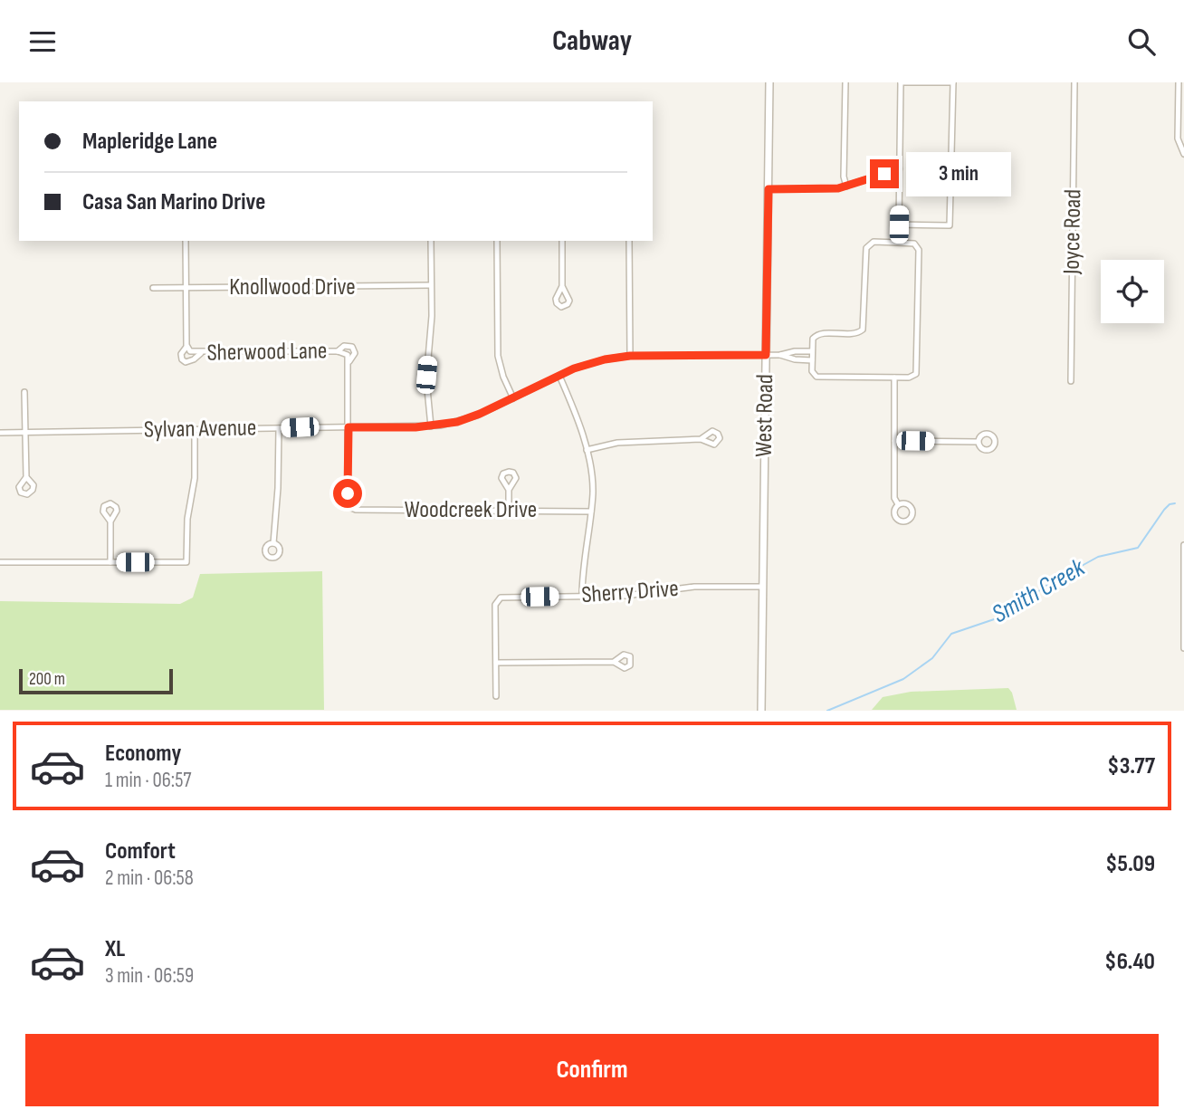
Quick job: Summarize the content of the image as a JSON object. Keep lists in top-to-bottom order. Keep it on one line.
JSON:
{"streets":{"street":["Joyce Road","Knollwood Drive","Sherwood Lane","West Road","Sylvan Avenue","Woodcreek Drive","Sherry Drive"]},"crossings":[["West Road","Sylvan Avenue"],["West Road","Sherry Drive"],["Sylvan Avenue","Woodcreek Drive"]],"water":["Smith Creek"],"scale_bar":"200 m","page":{"header":"Cabway","banner":["Mapleridge Lane","Casa San Marino Drive"],"bubble":"3 min","scale":"200 m","list":[{"name":"Economy","note":"1 min · 06:57","value":"$3.77"},{"name":"Comfort","note":"2 min · 06:58","value":"$5.09"},{"name":"XL","note":"3 min · 06:59","value":"$6.40"}],"buttons":"Confirm"}}
